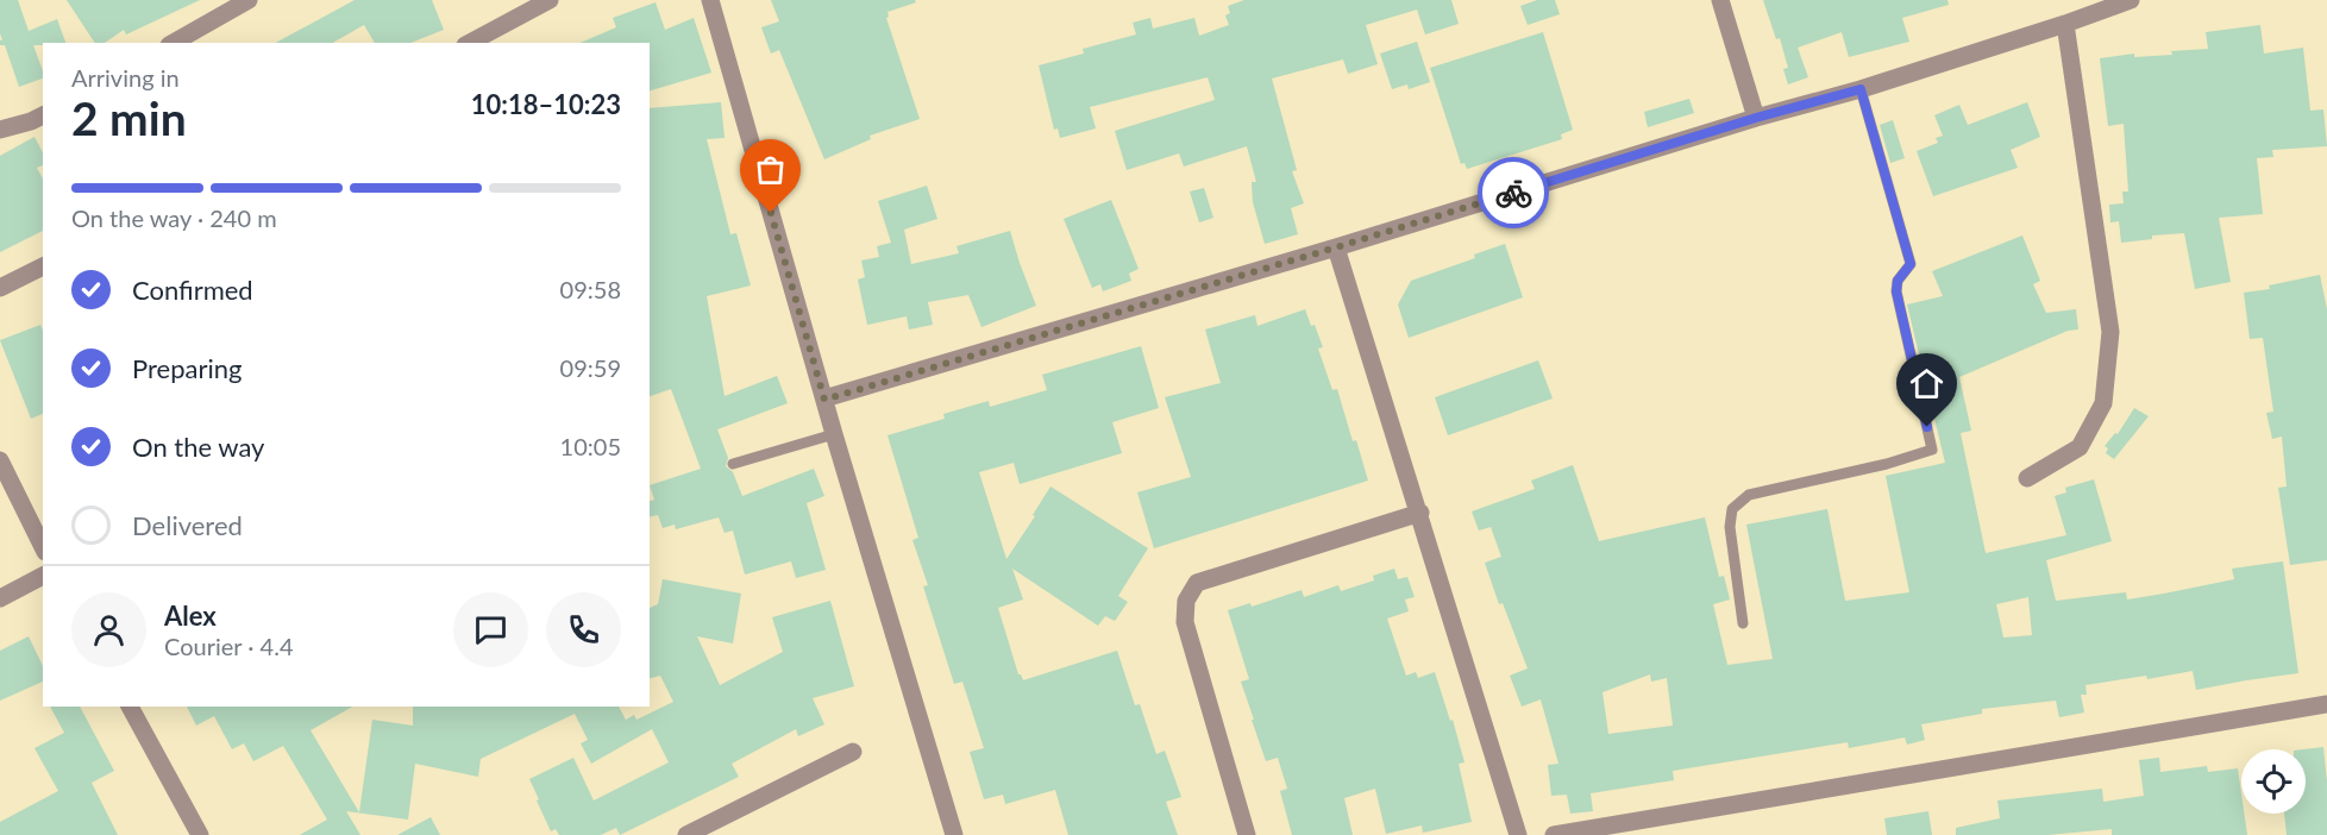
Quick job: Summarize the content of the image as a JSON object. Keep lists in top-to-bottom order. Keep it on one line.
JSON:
{"page":{"heading":["2 min","Arriving in","10:18–10:23"],"panel":["Alex","Courier · 4.4"],"bar":"On the way · 240 m","list":[["Confirmed","09:58"],["Preparing","09:59"],["On the way","10:05"],"Delivered"]}}
